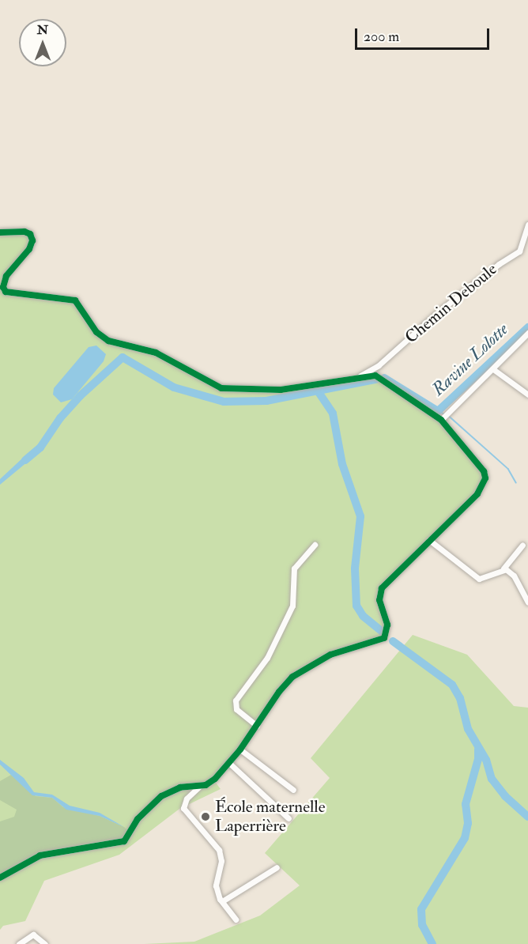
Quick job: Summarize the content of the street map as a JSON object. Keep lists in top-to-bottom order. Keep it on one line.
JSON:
{"streets":{"street":["Chemin Deboule"]},"water":["Ravine Lolotte"],"places":["École maternelle Laperrière"],"scale_bar":"200 m","north":"top"}
